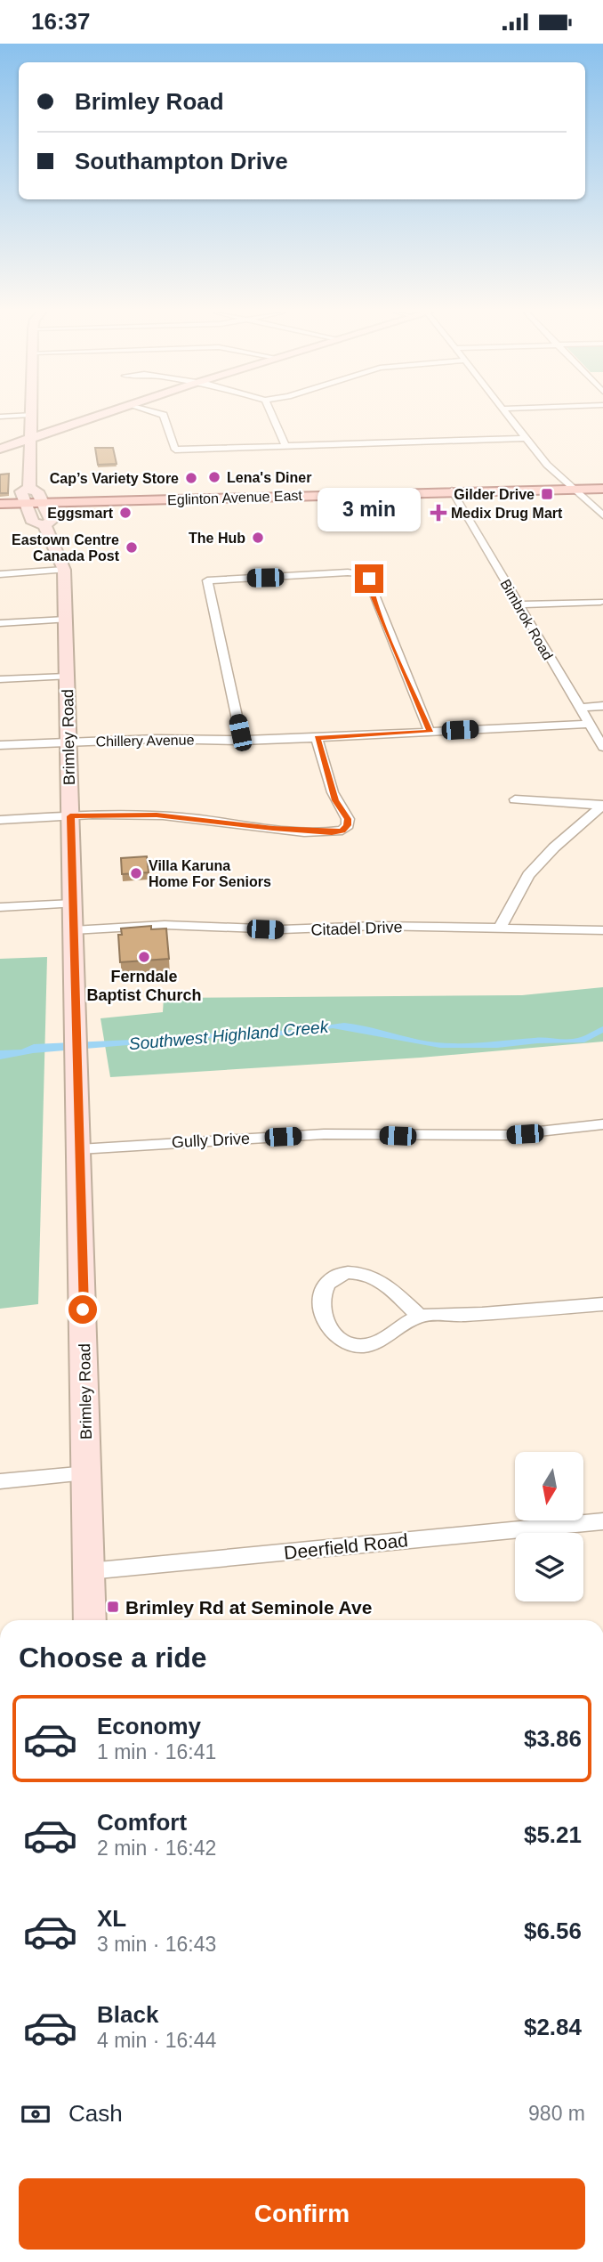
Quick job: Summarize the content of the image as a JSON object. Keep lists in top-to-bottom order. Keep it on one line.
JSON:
{"streets":{"main road":["Eglinton Avenue East","Brimley Road"],"street":["Bimbrok Road","Chillery Avenue","Citadel Drive","Gully Drive","Deerfield Road"]},"crossings":[["Eglinton Avenue East","Bimbrok Road"],["Eglinton Avenue East","Brimley Road"],["Bimbrok Road","Chillery Avenue"],["Brimley Road","Chillery Avenue"],["Brimley Road","Citadel Drive"],["Brimley Road","Gully Drive"],["Brimley Road","Deerfield Road"]],"water":["Southwest Highland Creek"],"places":{"other":["Lena's Diner","Cap’s Variety Store","Eggsmart","The Hub","Eastown Centre Canada Post","Villa Karuna Home For Seniors","Ferndale Baptist Church"],"transit":["Gilder Drive","Brimley Rd at Seminole Ave"],"health":["Medix Drug Mart"]},"north":"bottom","page":{"status":"16:37","banner":["Brimley Road","Southampton Drive"],"bubble":"3 min","heading":"Choose a ride","list":[{"name":"Economy","note":"1 min · 16:41","value":"$3.86"},{"name":"Comfort","note":"2 min · 16:42","value":"$5.21"},{"name":"XL","note":"3 min · 16:43","value":"$6.56"},{"name":"Black","note":"4 min · 16:44","value":"$2.84"}],"pay":["Cash","980 m"],"buttons":"Confirm"}}
